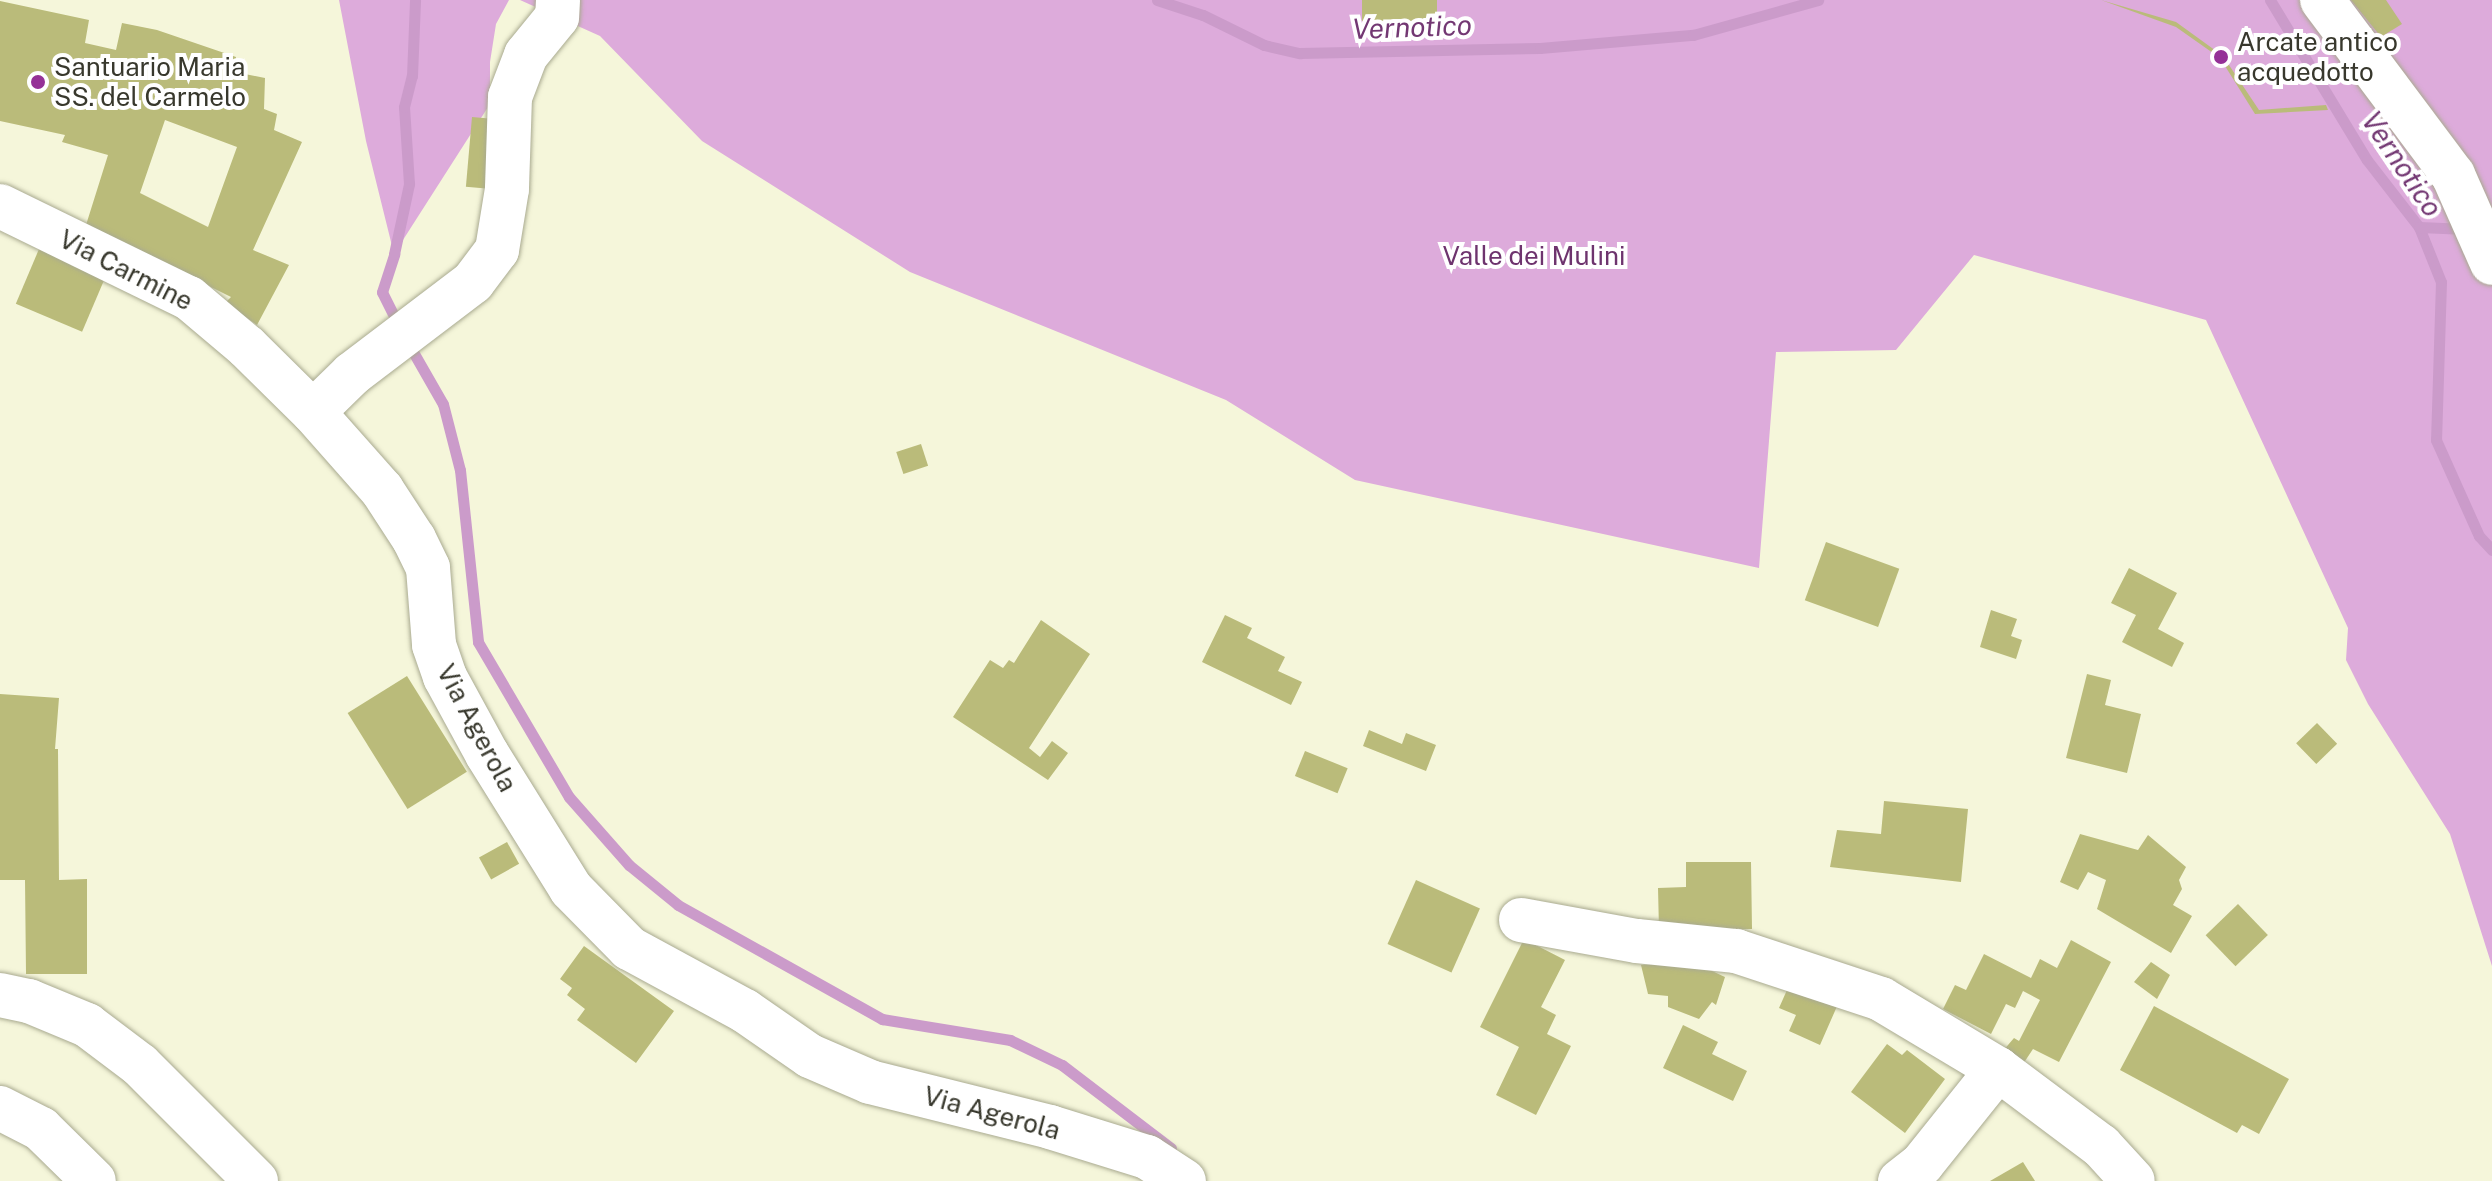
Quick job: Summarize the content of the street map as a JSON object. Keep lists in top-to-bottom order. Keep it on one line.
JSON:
{"streets":{"street":["Via Carmine","Via Agerola"]},"crossings":[["Via Carmine","Via Agerola"]],"water":["Vernotico"],"parks":["Valle dei Mulini"],"places":["Arcate antico acquedotto","Santuario Maria SS. del Carmelo"]}
